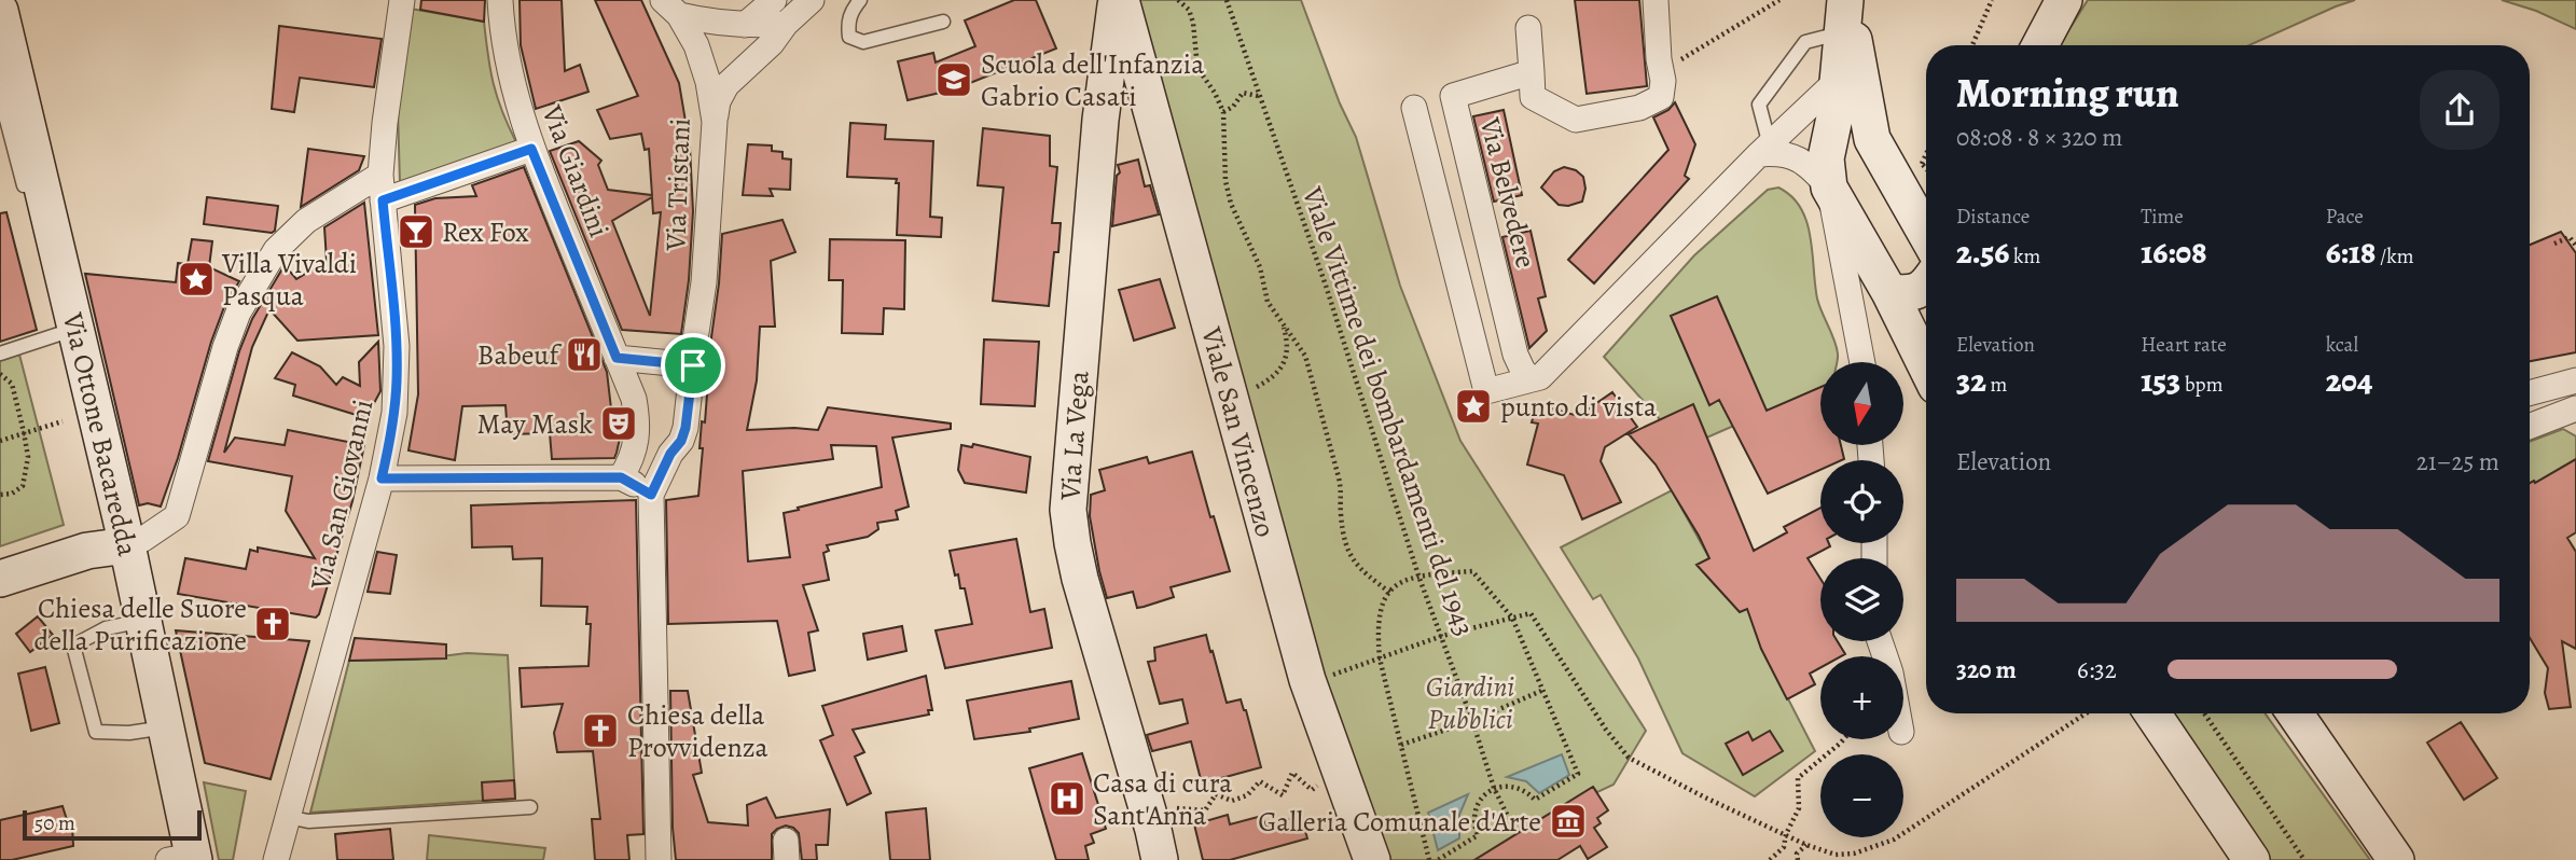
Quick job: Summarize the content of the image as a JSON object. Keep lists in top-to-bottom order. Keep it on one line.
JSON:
{"streets":{"street":["Via Giardini","Via Tristani","Via Belvedere","Viale San Vincenzo","Via Ottone Bacaredda","Via La Vega","Via San Giovanni"],"path":["Viale Vittime dei bombardamenti del 1943"]},"crossings":[["Viale San Vincenzo","Via La Vega"]],"parks":["Giardini Pubblici"],"places":{"school or university":["Scuola dell'Infanzia Gabrio Casati"],"bar":["Rex Fox"],"place":["Villa Vivaldi Pasqua","punto di vista"],"restaurant":["Babeuf"],"theatre":["May Mask"],"church":["Chiesa delle Suore della Purificazione","Chiesa della Provvidenza"],"hospital":["Casa di cura Sant'Anna"],"museum":["Galleria Comunale d'Arte"]},"scale_bar":"50 m","north":"bottom","page":{"heading":["Morning run","08:08 · 8 × 320 m"],"stats":[["Distance","2.56 km"],["Time","16:08"],["Pace","6:18 /km"],["Elevation","32 m"],["Heart rate","153 bpm"],["kcal","204"]],"map_buttons":["+","−"],"chart":["Elevation","21–25 m"],"list":[{"name":"320 m","note":"6:32"}],"scale":"50 m"}}
